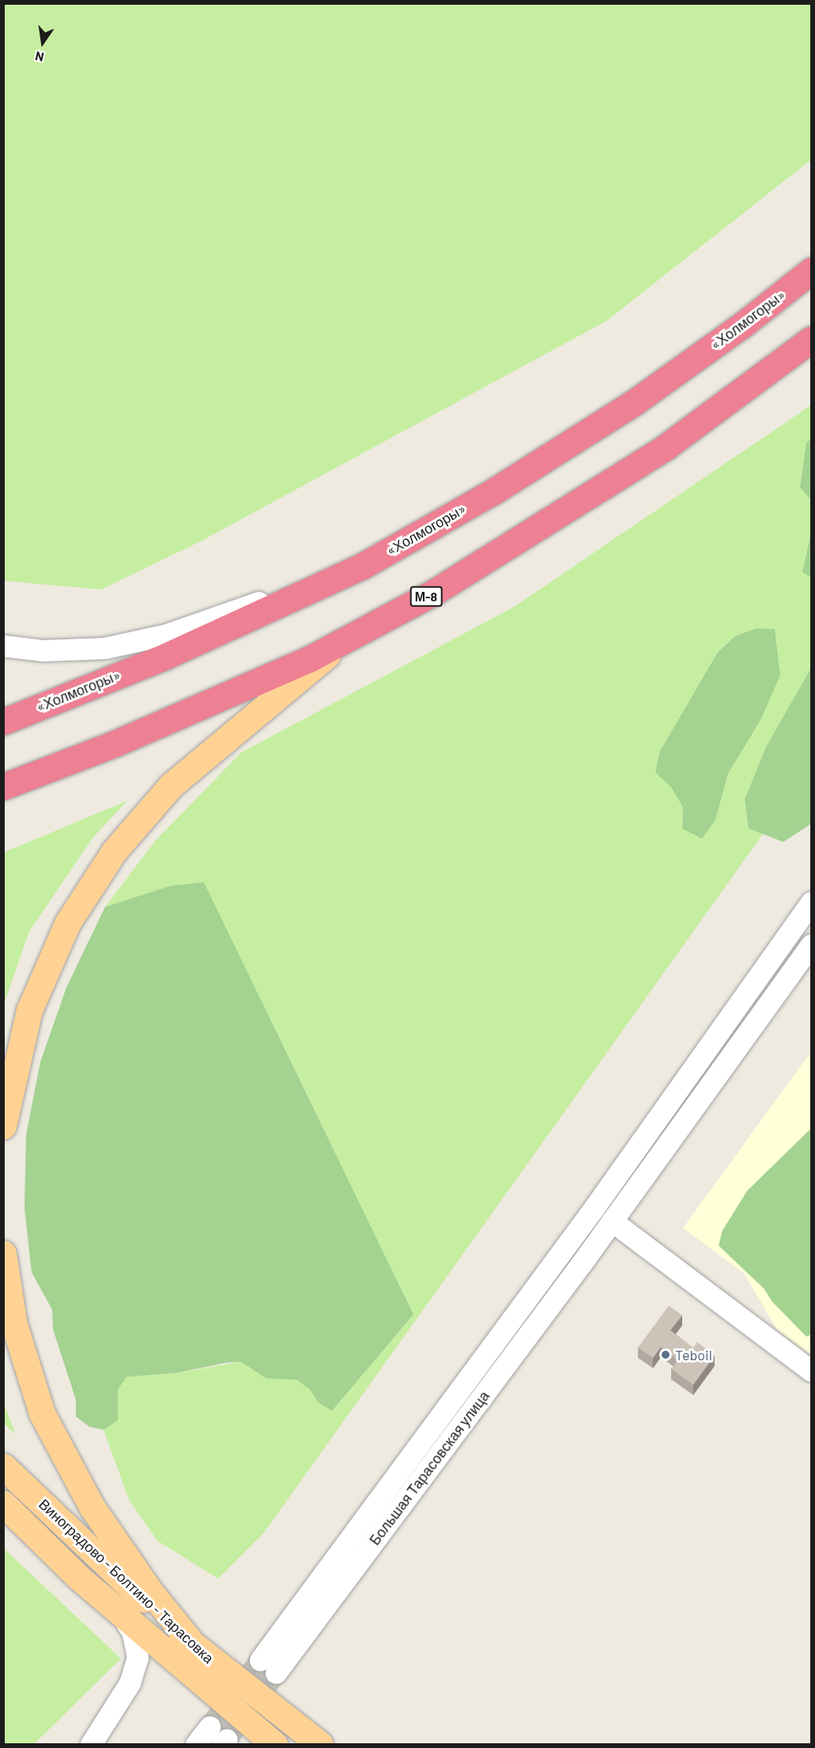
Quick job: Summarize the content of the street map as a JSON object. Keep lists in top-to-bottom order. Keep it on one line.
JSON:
{"streets":{"highway":["«Холмогоры»","М-8"],"main road":["Виноградово - Болтино - Тарасовка"],"street":["Большая Тарасовская улица"]},"places":["Teboil"],"north":"bottom"}
